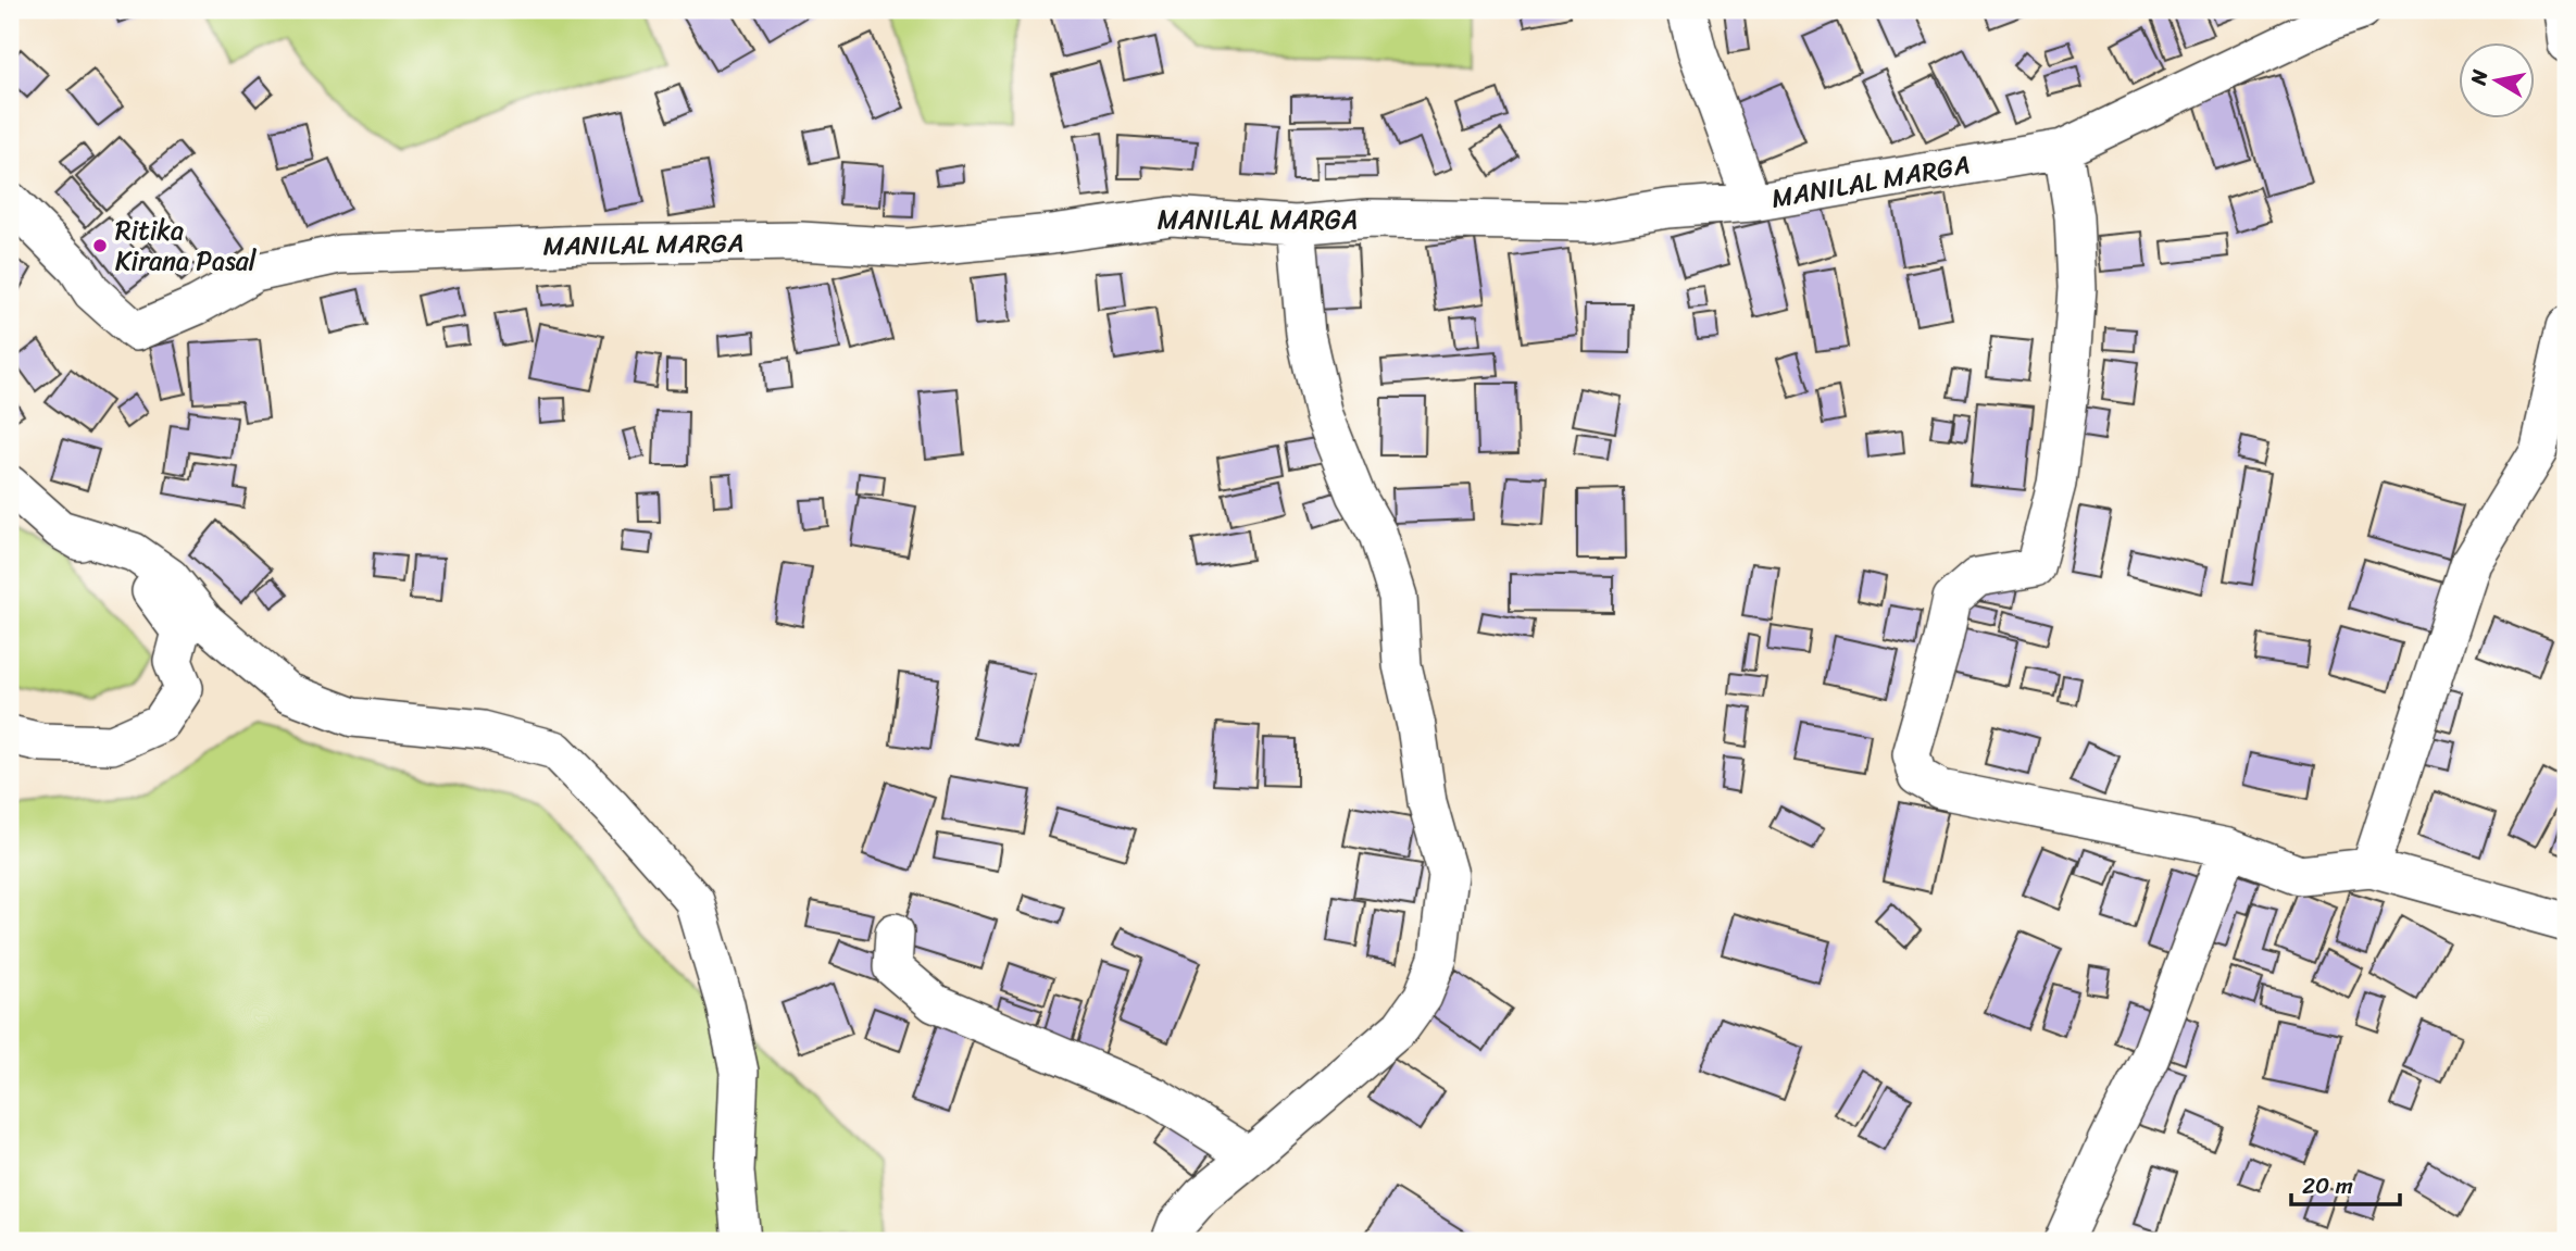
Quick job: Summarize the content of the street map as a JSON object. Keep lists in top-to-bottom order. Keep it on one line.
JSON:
{"streets":{"street":["MANILAL MARGA"]},"places":["Ritika Kirana Pasal"],"scale_bar":"20 m","north":"left"}
